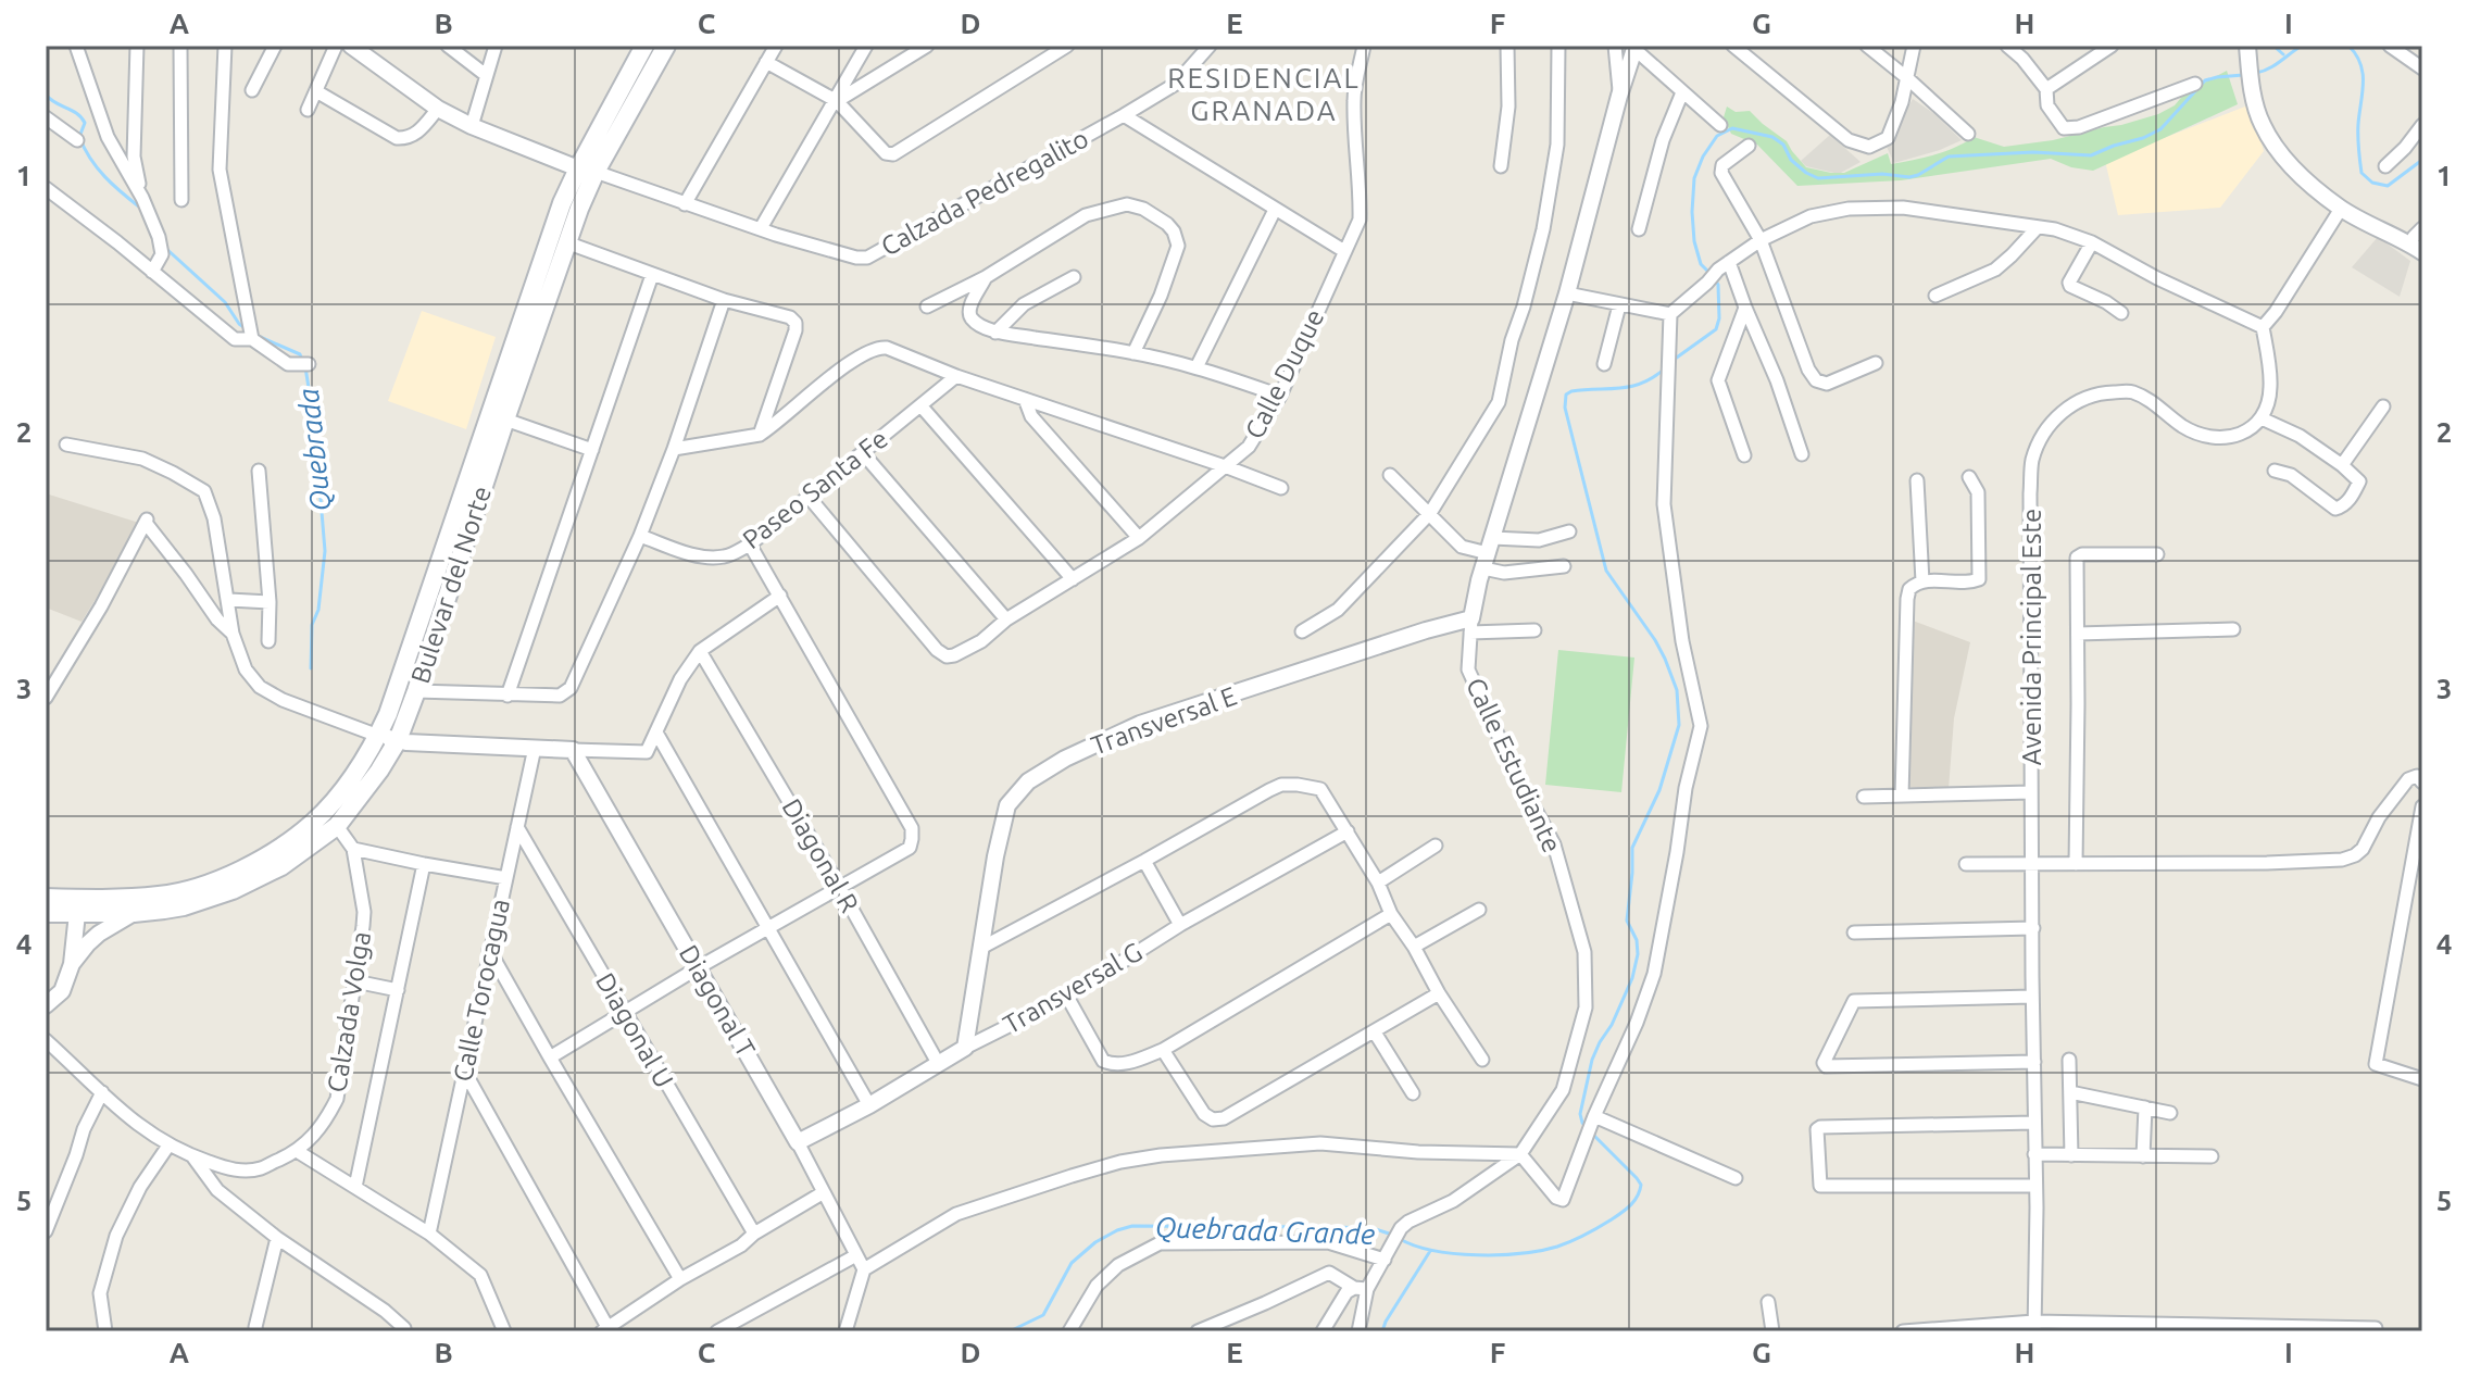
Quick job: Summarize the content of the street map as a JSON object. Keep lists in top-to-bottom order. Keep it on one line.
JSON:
{"streets":{"main road":["Bulevar del Norte"],"street":["Calzada Pedregalito","Calle Duque","Paseo Santa Fe","Avenida Principal Este","Transversal E","Calle Estudiante","Diagonal R","Transversal G","Calle Torocagua","Diagonal T","Calzada Volga","Diagonal U"]},"crossings":[["Calzada Pedregalito","Bulevar del Norte"],["Calle Duque","Paseo Santa Fe"],["Bulevar del Norte","Calzada Volga"],["Transversal E","Calle Estudiante"],["Transversal E","Transversal G"],["Diagonal R","Transversal G"],["Transversal G","Diagonal T"],["Calle Torocagua","Diagonal U"]],"districts":["RESIDENCIAL GRANADA"],"water":["Quebrada","Quebrada Grande"],"grid":{"columns":["A","B","C","D","E","F","G","H","I"],"rows":["1","2","3","4","5"]}}
